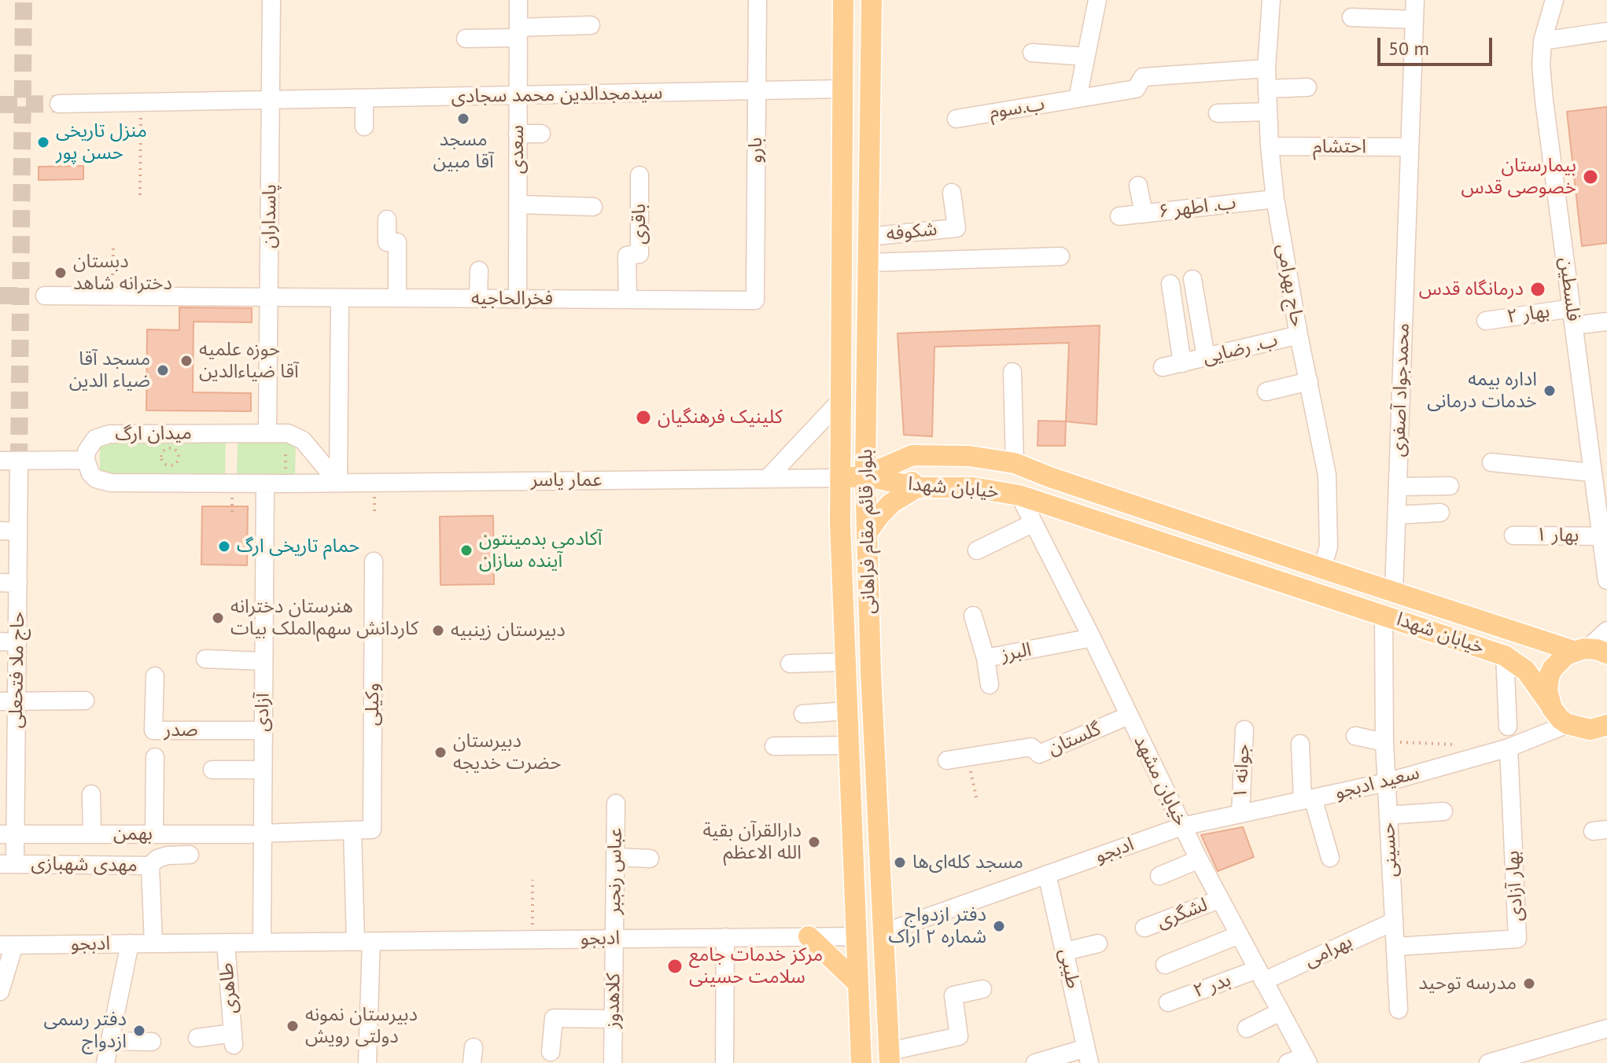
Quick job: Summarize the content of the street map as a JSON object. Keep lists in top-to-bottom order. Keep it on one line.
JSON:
{"streets":{"main road":["خیابان شهدا","بلوار قائم مقام فراهانی","ادبجو"],"street":["سیدمجدالدین محمد سجادی","ب.سوم","احتشام","سعدی","بارو","ب. اطهر ۶","پاسداران","باقری","شکوفه","حاج بهرامی","فلسطین","فخرالحاجیه","بهار ۲","ب. رضایی","محمدجواد آصفری","میدان ارگ","عمار یاسر","بهار ۱","البرز","حاج ملا فتحعلی","وکیلی","آزادی","صدر","گلستان","جوانه ۱","خیابان مشهد","سعید ادبجو","بهمن","حسینی","مهدی شهبازی","عباس رنجبر","بهار آزادی","لشگری","بهرامی","طیبی","بدر ۲","طاهری","کلاهدوز"]},"crossings":[["سیدمجدالدین محمد سجادی","سعدی"],["سیدمجدالدین محمد سجادی","بارو"],["سیدمجدالدین محمد سجادی","پاسداران"],["سیدمجدالدین محمد سجادی","بلوار قائم مقام فراهانی"],["ب.سوم","حاج بهرامی"],["احتشام","حاج بهرامی"],["احتشام","محمدجواد آصفری"],["سعدی","فخرالحاجیه"],["بارو","فخرالحاجیه"],["ب. اطهر ۶","حاج بهرامی"],["پاسداران","فخرالحاجیه"],["پاسداران","میدان ارگ"],["باقری","فخرالحاجیه"],["شکوفه","بلوار قائم مقام فراهانی"],["حاج بهرامی","ب. رضایی"],["حاج بهرامی","خیابان شهدا"],["فلسطین","بهار ۲"],["فلسطین","بهار ۱"],["محمدجواد آصفری","خیابان شهدا"],["میدان ارگ","عمار یاسر"],["عمار یاسر","بلوار قائم مقام فراهانی"],["خیابان شهدا","بلوار قائم مقام فراهانی"],["خیابان شهدا","خیابان مشهد"],["خیابان شهدا","سعید ادبجو"],["خیابان شهدا","حسینی"],["بلوار قائم مقام فراهانی","ادبجو"],["البرز","خیابان مشهد"],["حاج ملا فتحعلی","بهمن"],["حاج ملا فتحعلی","مهدی شهبازی"],["آزادی","صدر"],["آزادی","بهمن"],["آزادی","ادبجو"],["گلستان","خیابان مشهد"],["جوانه ۱","سعید ادبجو"],["خیابان مشهد","سعید ادبجو"],["خیابان مشهد","ادبجو"],["خیابان مشهد","لشگری"],["خیابان مشهد","بهرامی"],["خیابان مشهد","بدر ۲"],["سعید ادبجو","حسینی"],["سعید ادبجو","ادبجو"],["سعید ادبجو","بهار آزادی"],["حسینی","بهار آزادی"],["حسینی","بهرامی"],["ادبجو","مهدی شهبازی"],["ادبجو","عباس رنجبر"],["ادبجو","طیبی"],["ادبجو","طاهری"],["ادبجو","کلاهدوز"],["عباس رنجبر","کلاهدوز"],["بهرامی","بدر ۲"]],"places":["مسجد آقا مبین","منزل تاریخی حسن پور","بیمارستان خصوصی قدس","دبستان دخترانه شاهد","درمانگاه قدس","حوزه علمیه آقا ضیاءالدین","مسجد آقا ضیاء الدین","اداره بیمه خدمات درمانی","کلینیک فرهنگیان","حمام تاریخی ارگ","آکادمی بدمینتون آینده سازان","هنرستان دخترانه کاردانش سهم‌الملک بیات","دبیرستان زینبیه","دبیرستان حضرت خدیجه","دارالقرآن بقیة الله الاعظم","مسجد کله‌ای‌ها","دفتر ازدواج شماره ۲ اراک","مرکز خدمات جامع سلامت حسینی","مدرسه توحید","دبیرستان نمونه دولتی رویش","دفتر رسمی ازدواج"],"scale_bar":"50 m"}
